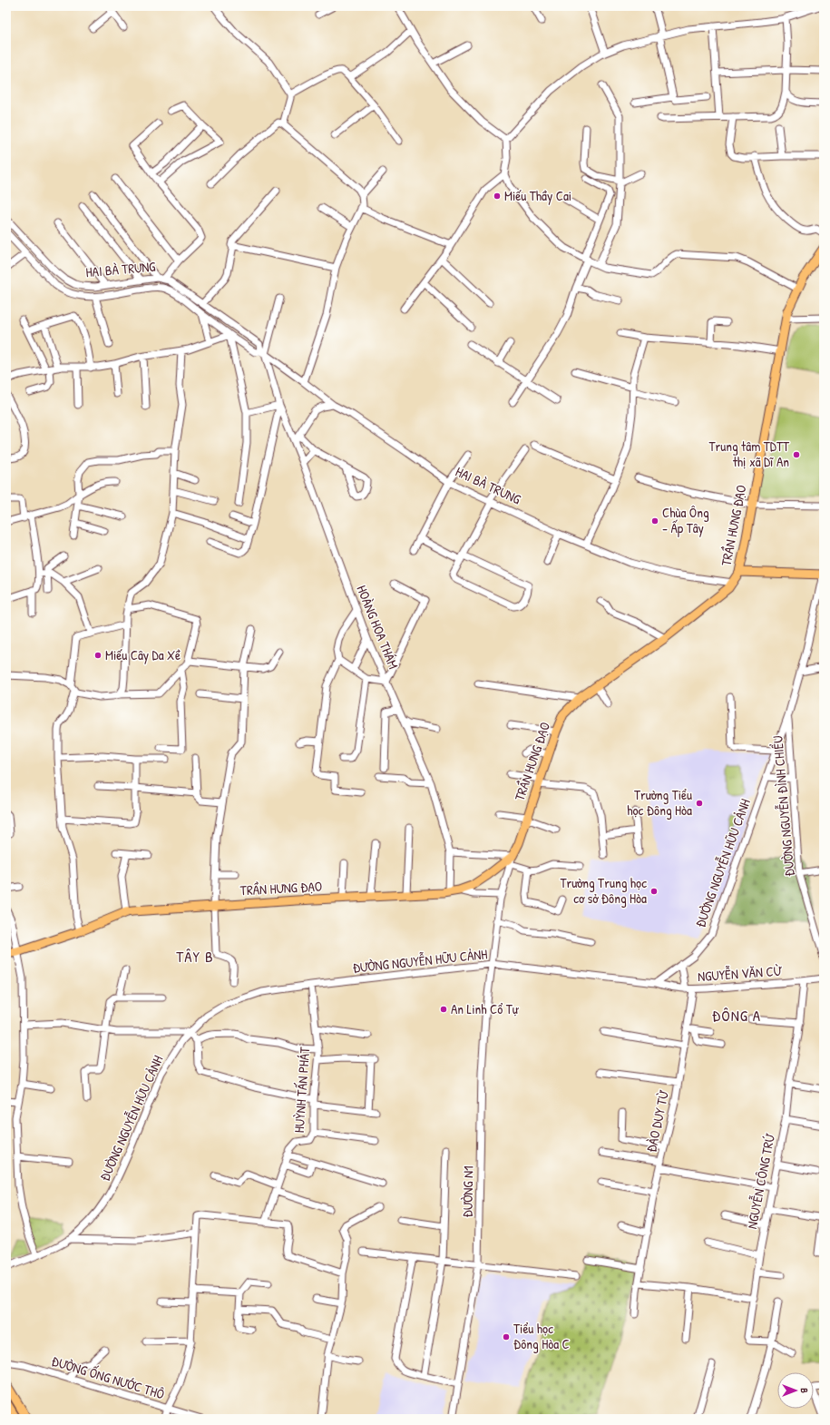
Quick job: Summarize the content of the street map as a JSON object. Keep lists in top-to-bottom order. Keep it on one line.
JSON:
{"streets":{"main road":["TRẦN HƯNG ĐẠO"],"street":["HAI BÀ TRƯNG","HOÀNG HOA THÁM","ĐƯỜNG NGUYỄN ĐÌNH CHIỂU","ĐƯỜNG NGUYỄN HỮU CẢNH","NGUYỄN VĂN CỪ","HUỲNH TẤN PHÁT","ĐÀO DUY TỪ","NGUYỄN CÔNG TRỨ","ĐƯỜNG N1","ĐƯỜNG ỐNG NƯỚC THÔ"]},"crossings":[["HAI BÀ TRƯNG","TRẦN HƯNG ĐẠO"],["HAI BÀ TRƯNG","HOÀNG HOA THÁM"],["TRẦN HƯNG ĐẠO","HOÀNG HOA THÁM"],["TRẦN HƯNG ĐẠO","ĐƯỜNG N1"],["ĐƯỜNG NGUYỄN ĐÌNH CHIỂU","ĐƯỜNG NGUYỄN HỮU CẢNH"],["ĐƯỜNG NGUYỄN HỮU CẢNH","NGUYỄN VĂN CỪ"],["ĐƯỜNG NGUYỄN HỮU CẢNH","HUỲNH TẤN PHÁT"],["ĐƯỜNG NGUYỄN HỮU CẢNH","ĐƯỜNG N1"],["NGUYỄN VĂN CỪ","ĐÀO DUY TỪ"],["NGUYỄN VĂN CỪ","NGUYỄN CÔNG TRỨ"]],"districts":["TÂY B","ĐÔNG A"],"places":["Miếu Thầy Cai","Trung tâm TDTT thị xã Dĩ An","Chùa Ông - Ấp Tây","Miếu Cây Da Xề","Trường Tiểu học Đông Hòa","Trường Trung học cơ sở Đông Hòa","An Linh Cổ Tự","Tiểu học Đông Hòa C"],"north":"right"}
